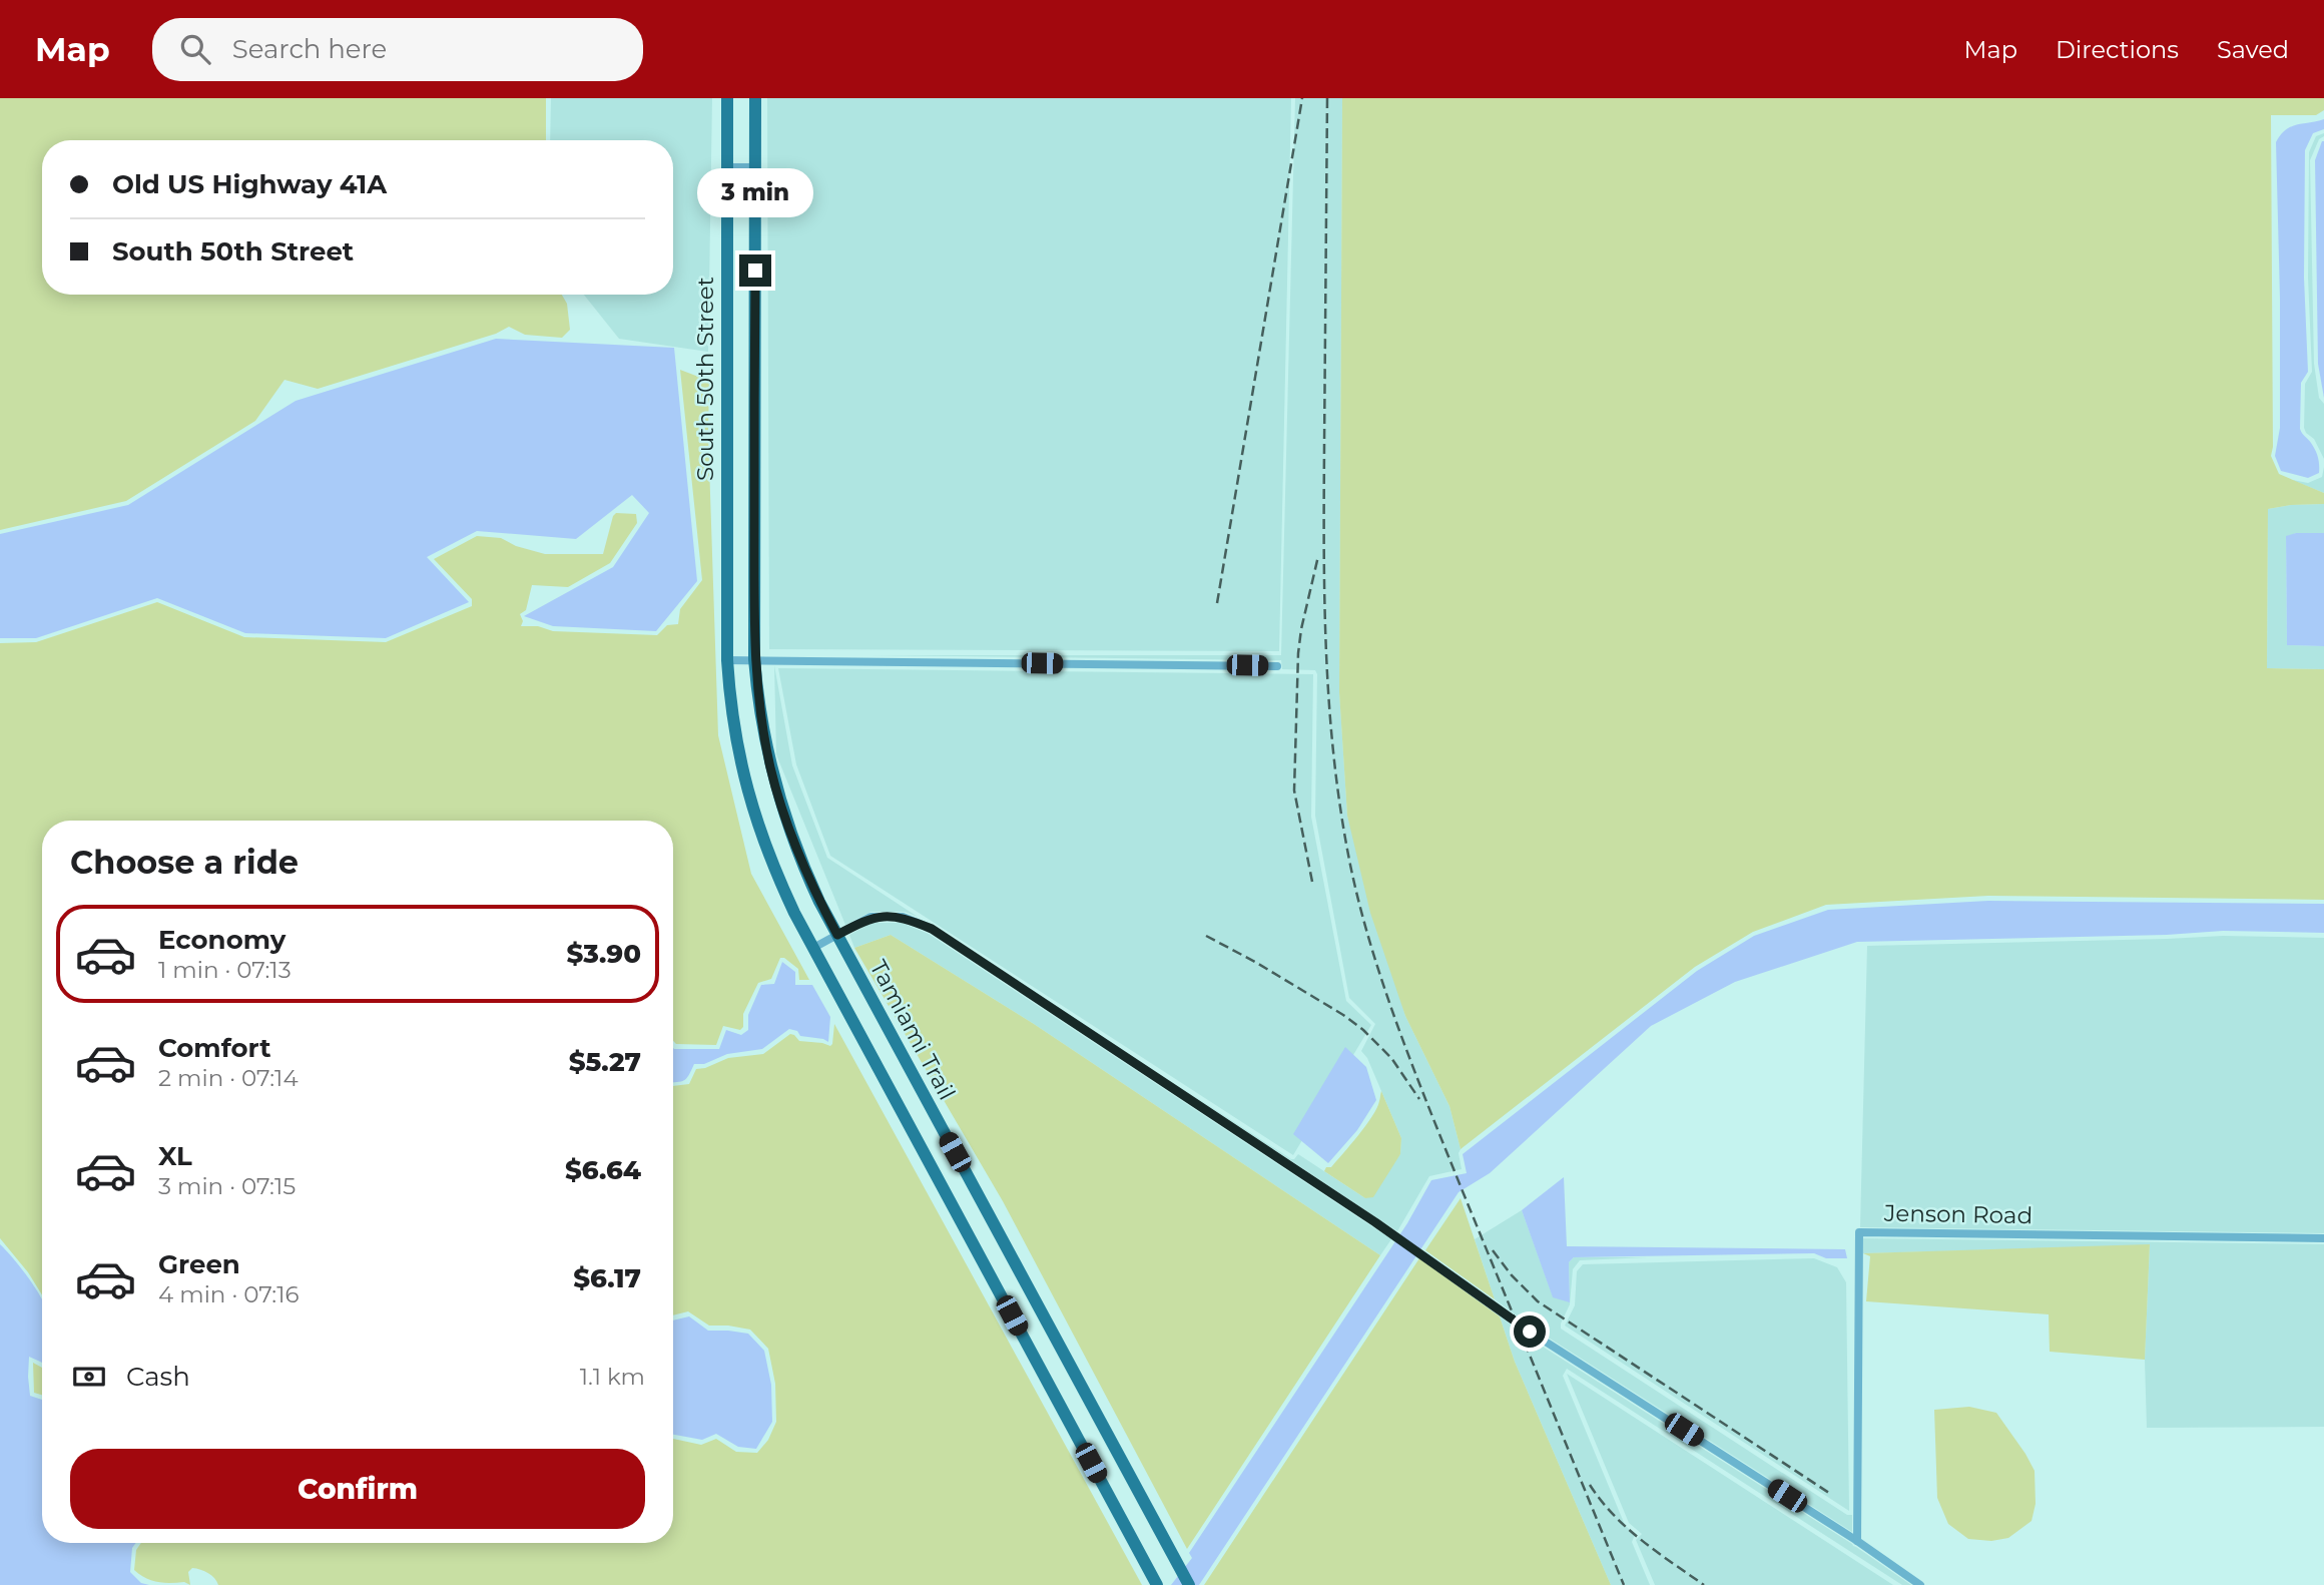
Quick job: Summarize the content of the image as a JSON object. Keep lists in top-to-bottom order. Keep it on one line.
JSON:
{"streets":{"main road":["South 50th Street","Tamiami Trail"],"street":["Jenson Road"]},"crossings":[["South 50th Street","Tamiami Trail"]],"page":{"header":"Map","search":"Search here","nav":["Map","Directions","Saved"],"banner":["Old US Highway 41A","South 50th Street"],"bubble":"3 min","heading":"Choose a ride","list":[{"name":"Economy","note":"1 min · 07:13","value":"$3.90"},{"name":"Comfort","note":"2 min · 07:14","value":"$5.27"},{"name":"XL","note":"3 min · 07:15","value":"$6.64"},{"name":"Green","note":"4 min · 07:16","value":"$6.17"}],"pay":["Cash","1.1 km"],"buttons":"Confirm"}}
